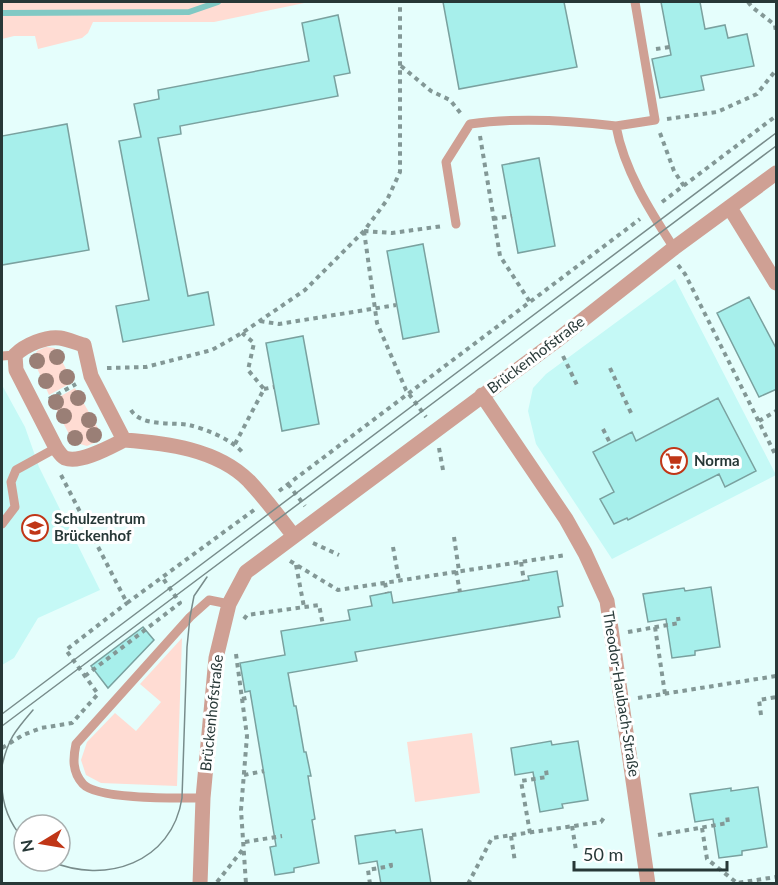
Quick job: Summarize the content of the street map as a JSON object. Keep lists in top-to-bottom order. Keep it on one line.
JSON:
{"streets":{"street":["Brückenhofstraße","Theodor-Haubach-Straße"]},"crossings":[["Brückenhofstraße","Theodor-Haubach-Straße"]],"places":{"supermarket":["Norma"],"school or university":["Schulzentrum Brückenhof"]},"scale_bar":"50 m","north":"left"}
